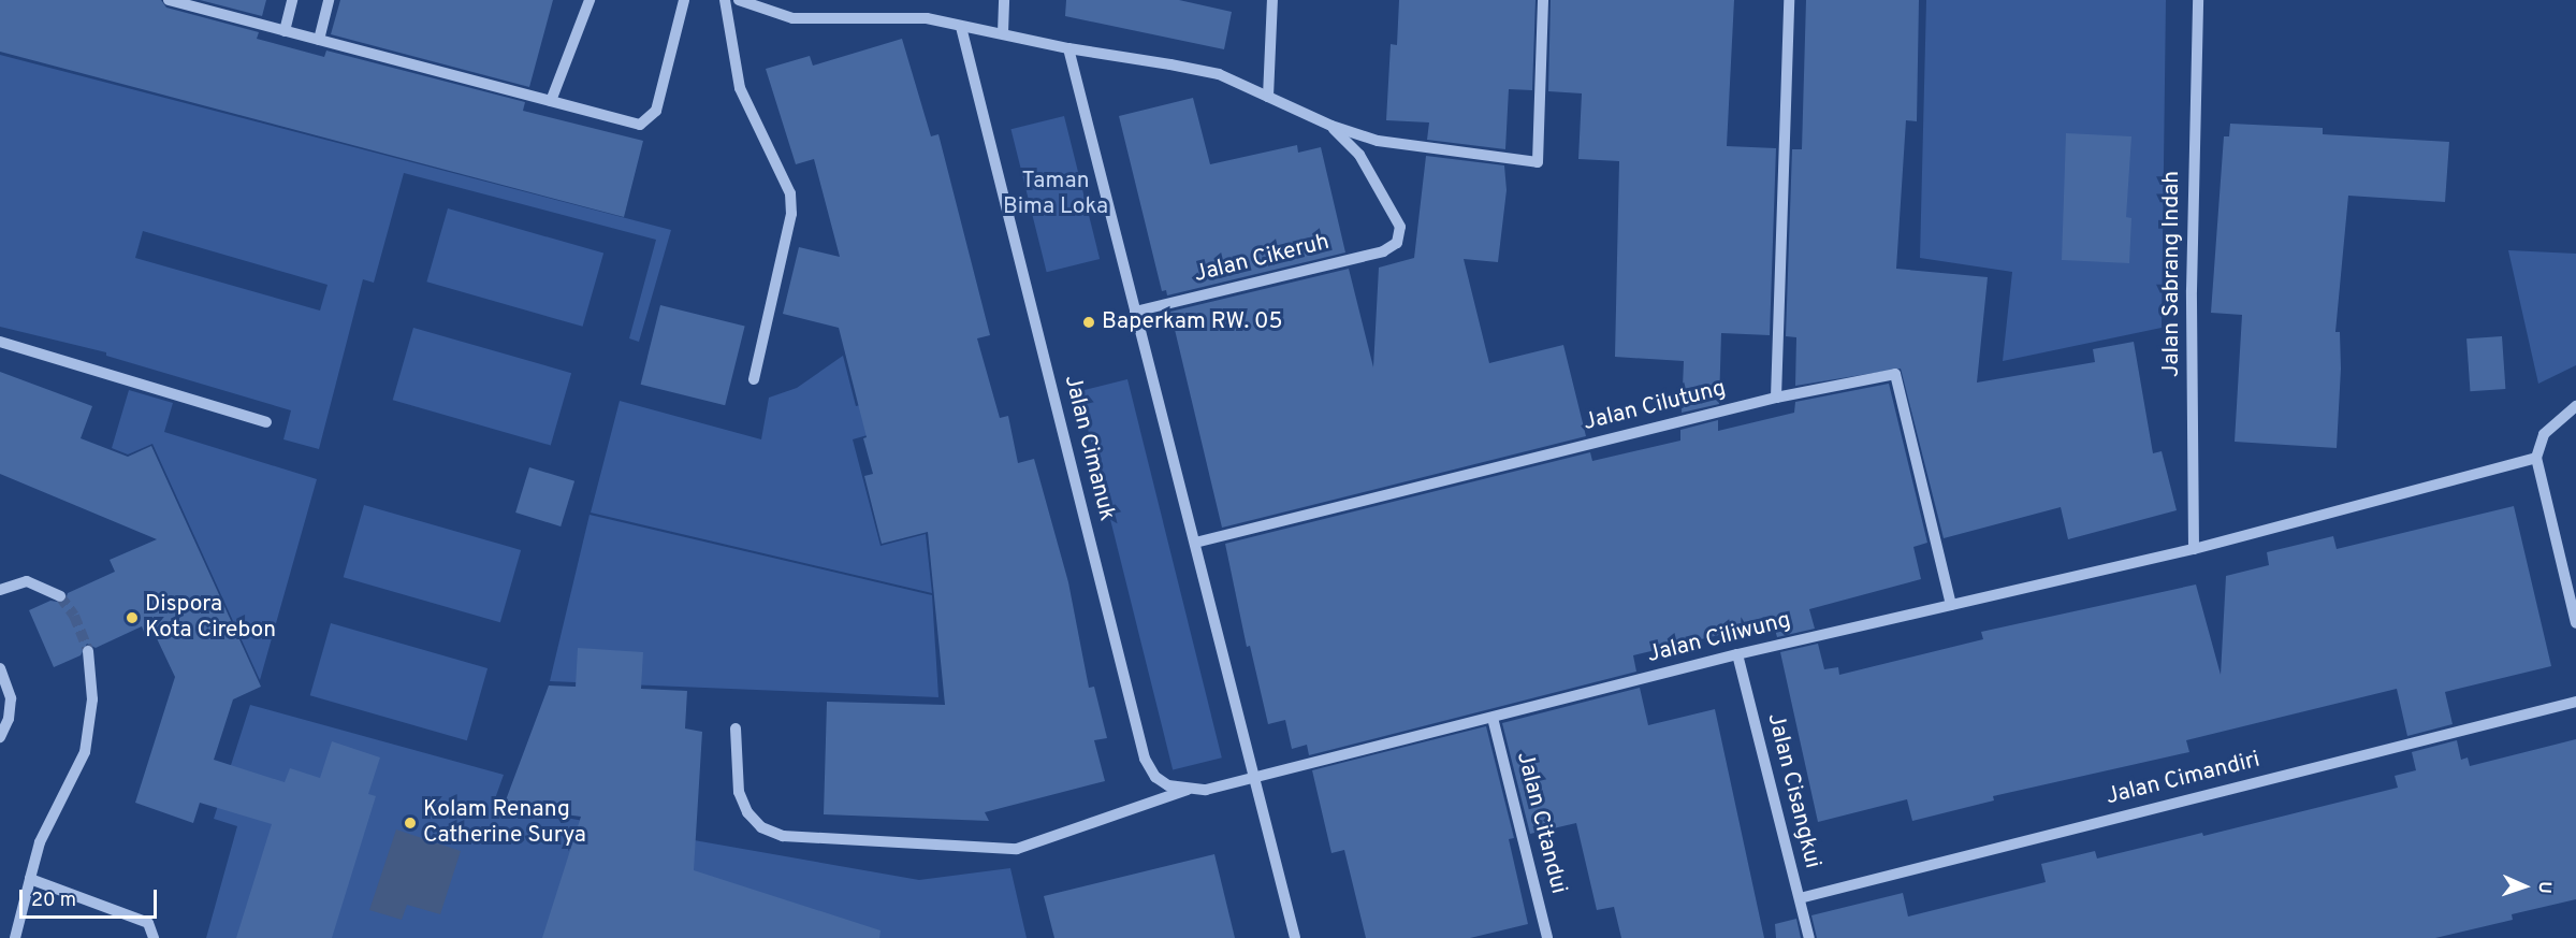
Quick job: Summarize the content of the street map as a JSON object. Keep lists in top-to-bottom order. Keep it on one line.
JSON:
{"streets":{"street":["Jalan Cikeruh","Jalan Sabrang Indah","Jalan Cilutung","Jalan Cimanuk","Jalan Ciliwung","Jalan Cimandiri","Jalan Cisangkui","Jalan Citandui"]},"crossings":[["Jalan Sabrang Indah","Jalan Ciliwung"],["Jalan Cilutung","Jalan Ciliwung"],["Jalan Cimanuk","Jalan Ciliwung"],["Jalan Ciliwung","Jalan Cisangkui"],["Jalan Ciliwung","Jalan Citandui"],["Jalan Cimandiri","Jalan Cisangkui"]],"parks":["Taman Bima Loka"],"places":["Baperkam RW. 05","Dispora Kota Cirebon","Kolam Renang Catherine Surya"],"scale_bar":"20 m","north":"right"}
